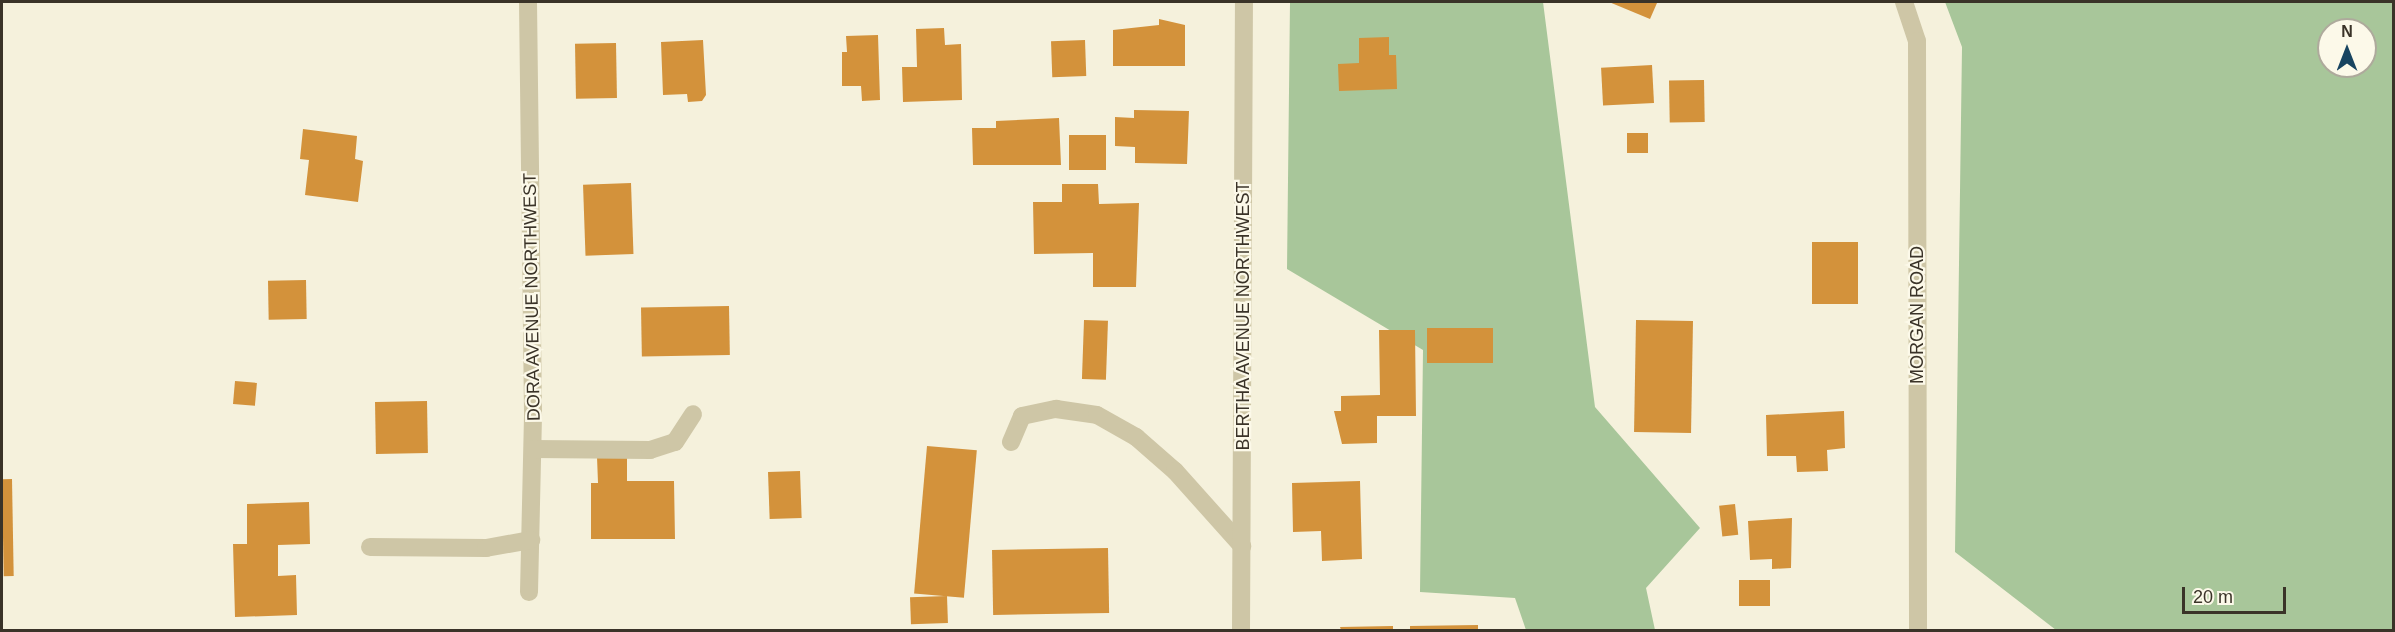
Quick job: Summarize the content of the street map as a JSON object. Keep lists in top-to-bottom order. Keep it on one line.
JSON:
{"streets":{"street":["DORA AVENUE NORTHWEST","MORGAN ROAD","BERTHA AVENUE NORTHWEST"]},"scale_bar":"20 m","north":"top"}
